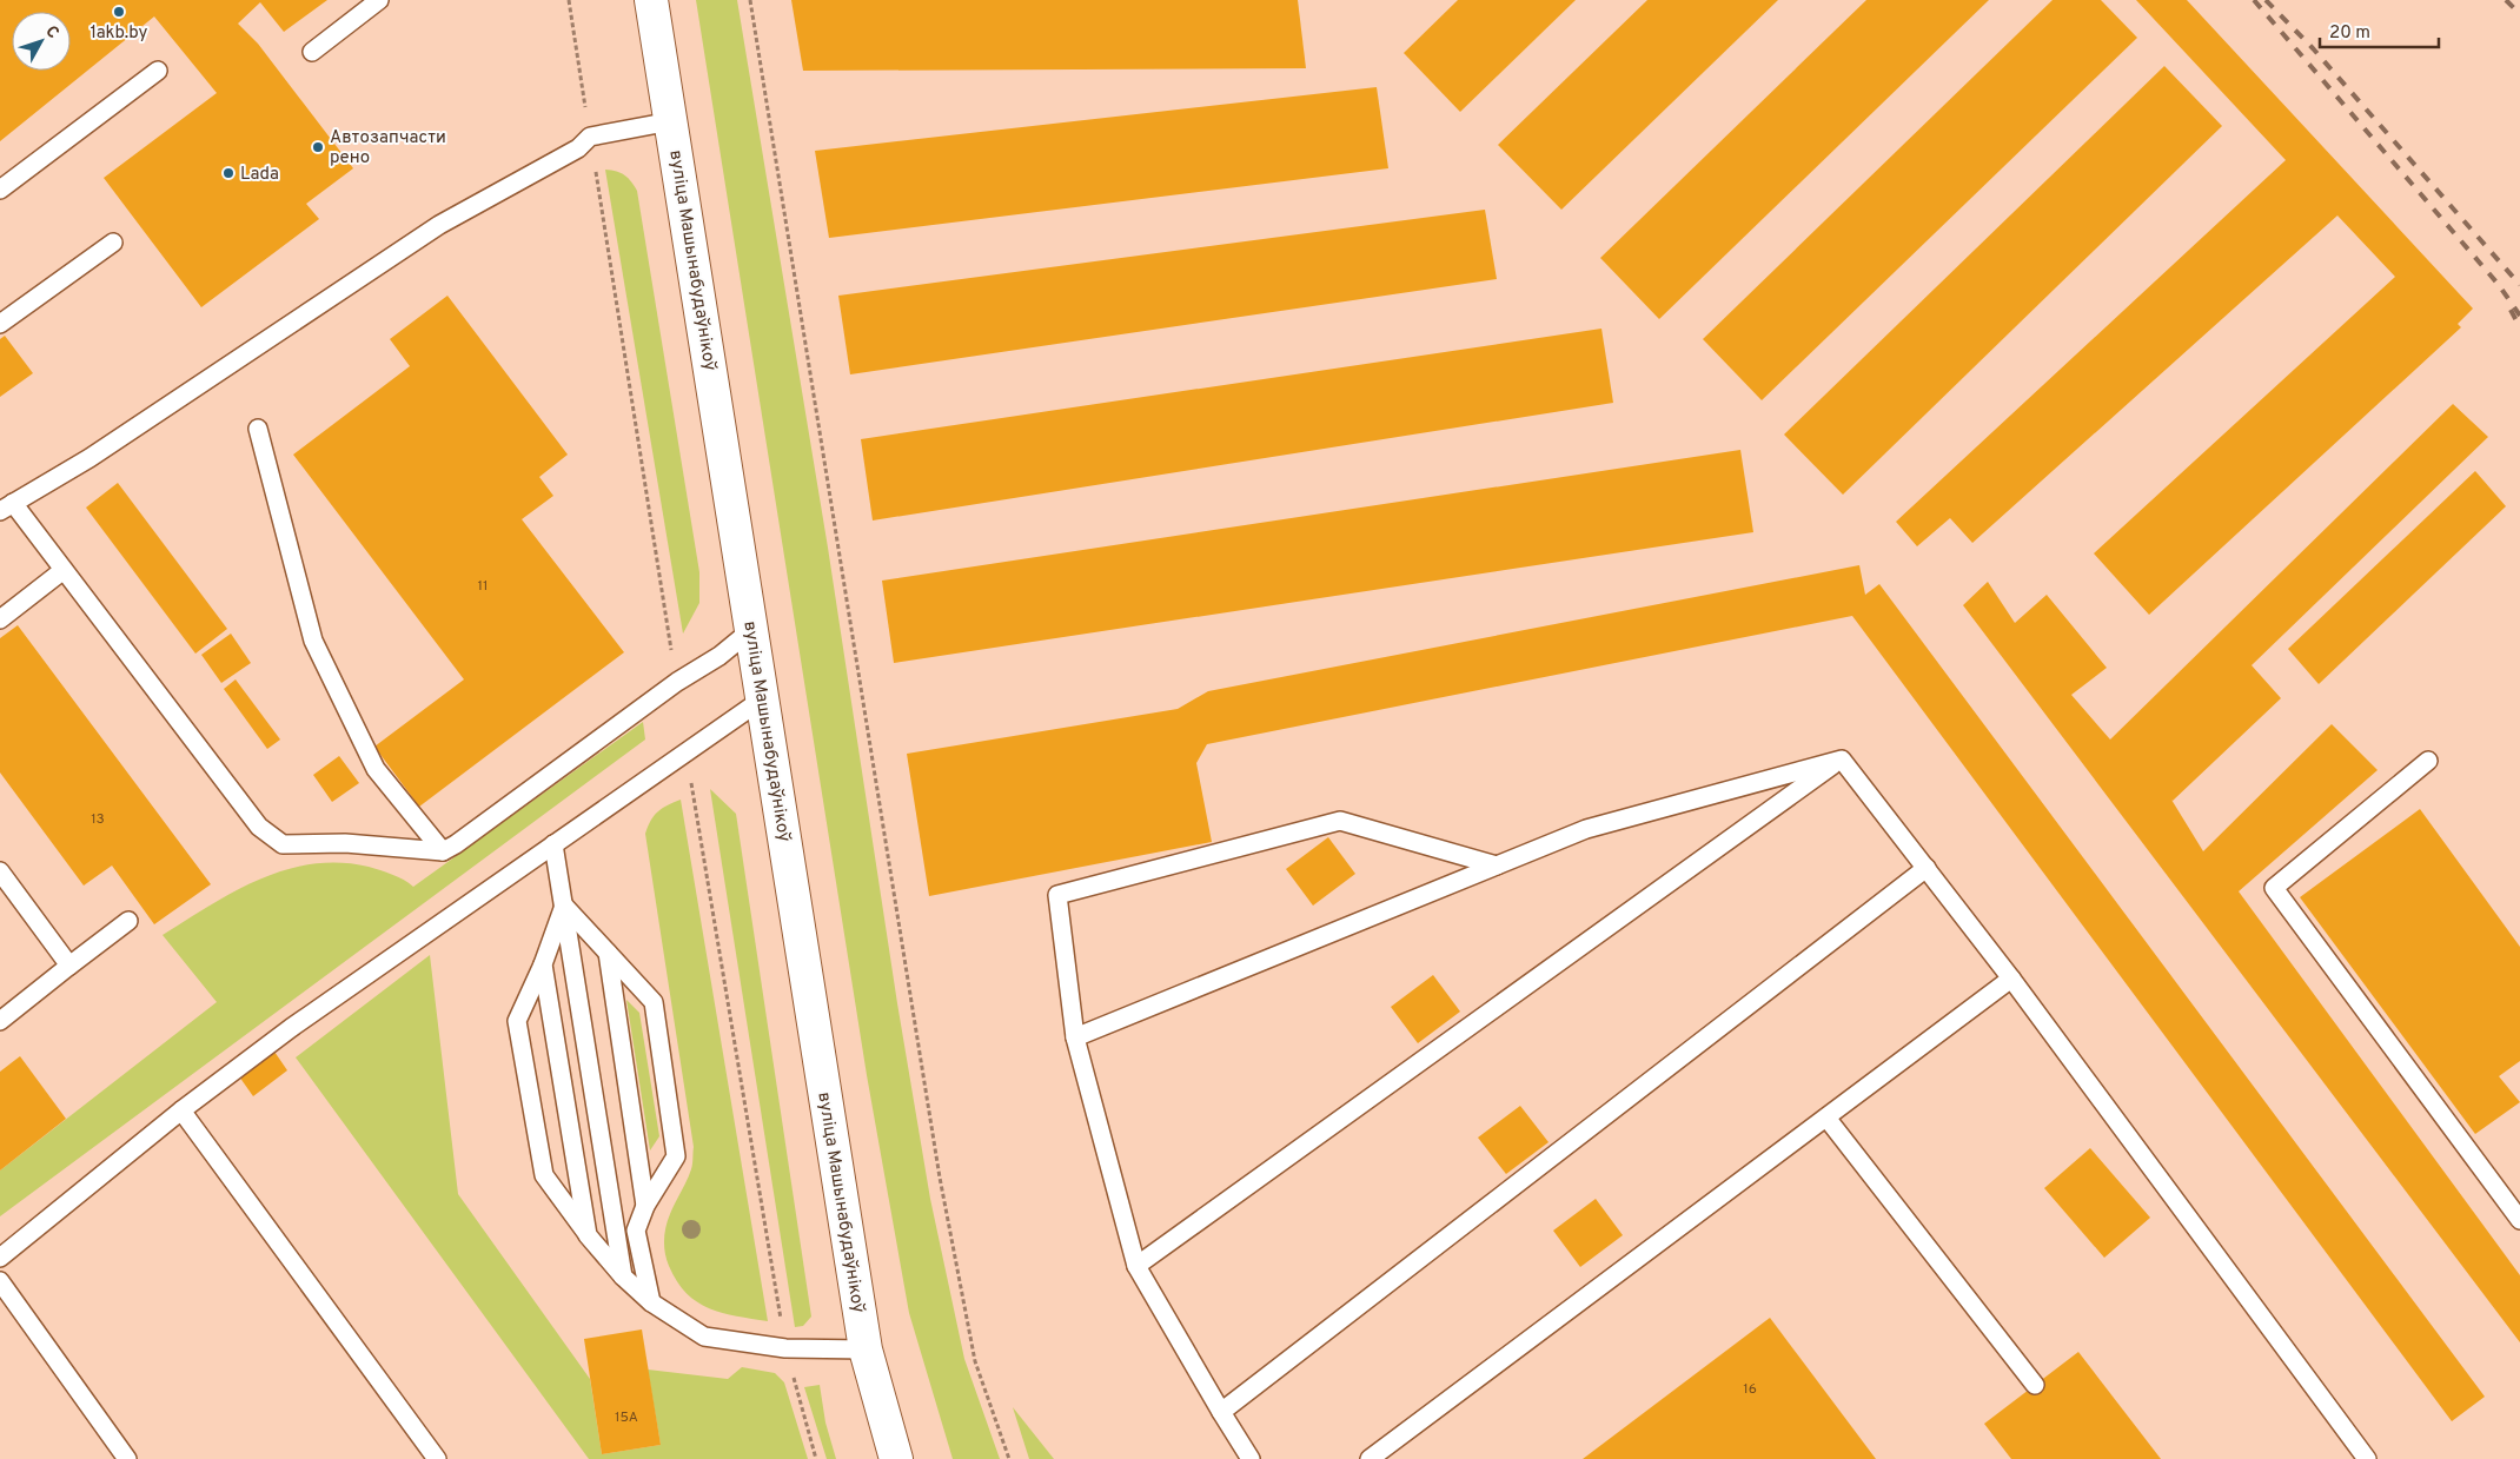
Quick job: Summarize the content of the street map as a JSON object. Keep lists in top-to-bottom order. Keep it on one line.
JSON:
{"streets":{"main road":["вуліца Машынабудаўнікоў"]},"places":["1akb.by","Автозапчасти рено","Lada"],"house_numbers":["11","13","16","15А"],"scale_bar":"20 m","north":"top right"}
